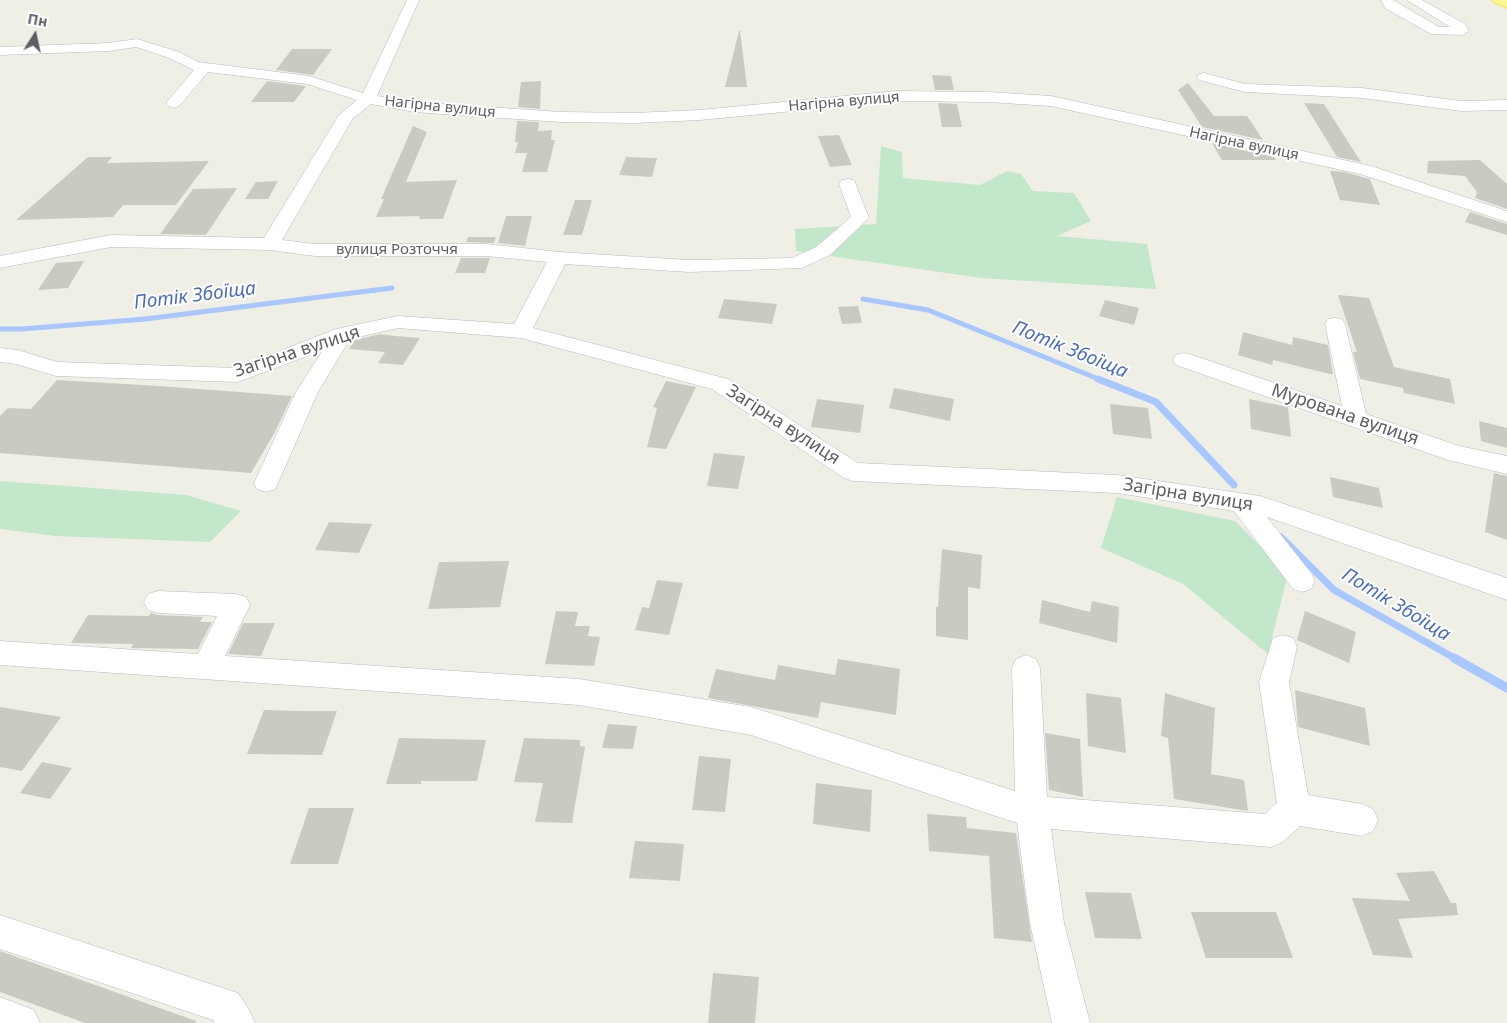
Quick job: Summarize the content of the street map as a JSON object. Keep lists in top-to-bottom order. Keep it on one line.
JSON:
{"streets":{"street":["Нагірна вулиця","вулиця Розточчя","Загірна вулиця","Мурована вулиця"]},"water":["Потік Збоїща"],"north":"top"}
